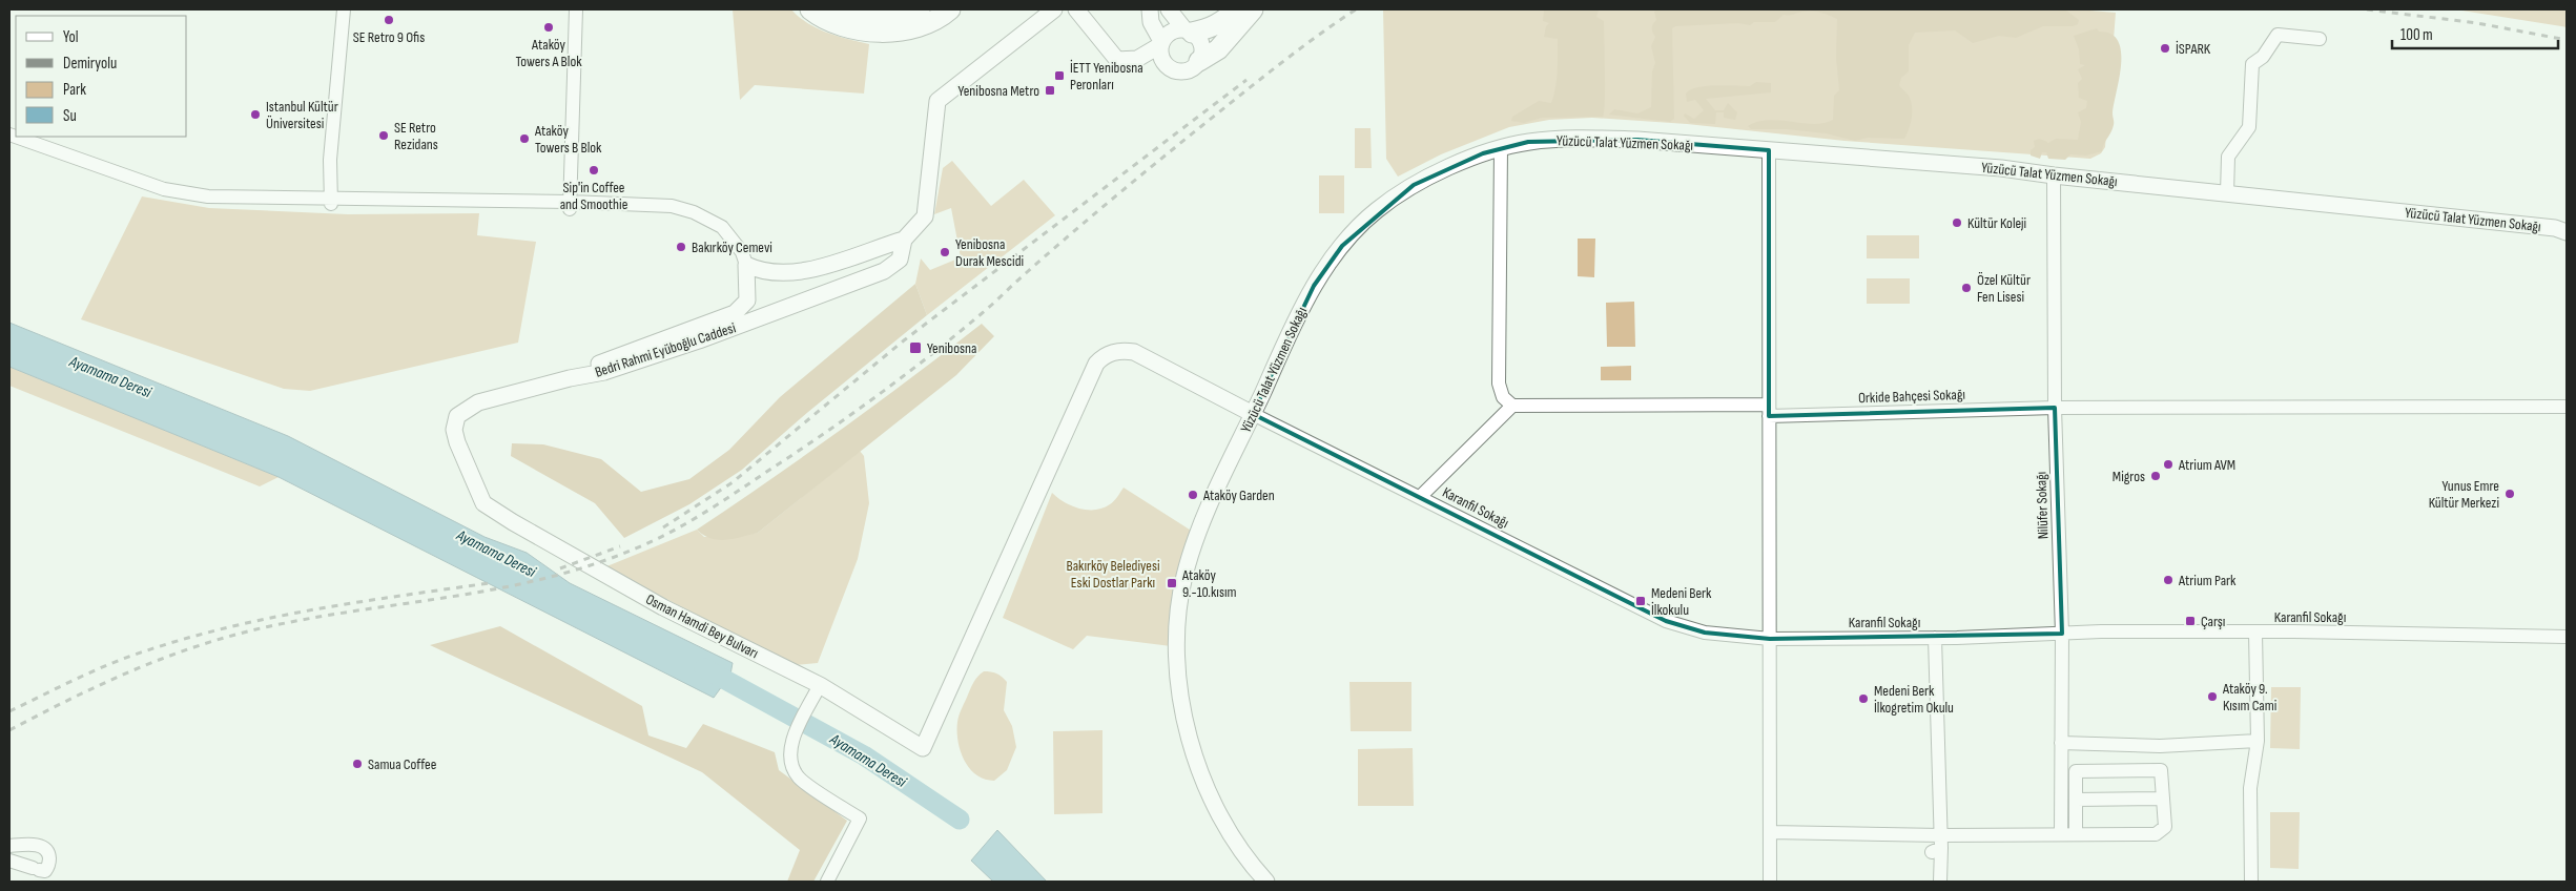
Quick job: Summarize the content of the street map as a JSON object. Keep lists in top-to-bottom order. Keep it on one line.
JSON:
{"streets":{"street":["Yüzücü Talat Yüzmen Sokağı","Bedri Rahmi Eyüboğlu Caddesi","Orkide Bahçesi Sokağı","Nilüfer Sokağı","Karanfil Sokağı","Osman Hamdi Bey Bulvarı"]},"crossings":[["Yüzücü Talat Yüzmen Sokağı","Nilüfer Sokağı"],["Yüzücü Talat Yüzmen Sokağı","Karanfil Sokağı"],["Yüzücü Talat Yüzmen Sokağı","Osman Hamdi Bey Bulvarı"],["Bedri Rahmi Eyüboğlu Caddesi","Osman Hamdi Bey Bulvarı"],["Orkide Bahçesi Sokağı","Nilüfer Sokağı"],["Nilüfer Sokağı","Karanfil Sokağı"],["Karanfil Sokağı","Osman Hamdi Bey Bulvarı"]],"water":["Ayamama Deresi"],"parks":["Bakırköy Belediyesi Eski Dostlar Parkı"],"places":{"other":["SE Retro 9 Ofis","Ataköy Towers A Blok","İSPARK","Istanbul Kültür Üniversitesi","SE Retro Rezidans","Ataköy Towers B Blok","Sip'in Coffee and Smoothie","Kültür Koleji","Bakırköy Cemevi","Yenibosna Durak Mescidi","Özel Kültür Fen Lisesi","Atrium AVM","Migros","Yunus Emre Kültür Merkezi","Ataköy Garden","Atrium Park","Ataköy 9. Kısım Cami","Medeni Berk İlkogretim Okulu","Samua Coffee"],"transit":["İETT Yenibosna Peronları","Yenibosna Metro","Yenibosna","Ataköy 9.-10.kısım","Medeni Berk İlkokulu","Çarşı"]},"legend":["Yol","Demiryolu","Park","Su"],"scale_bar":"100 m"}
